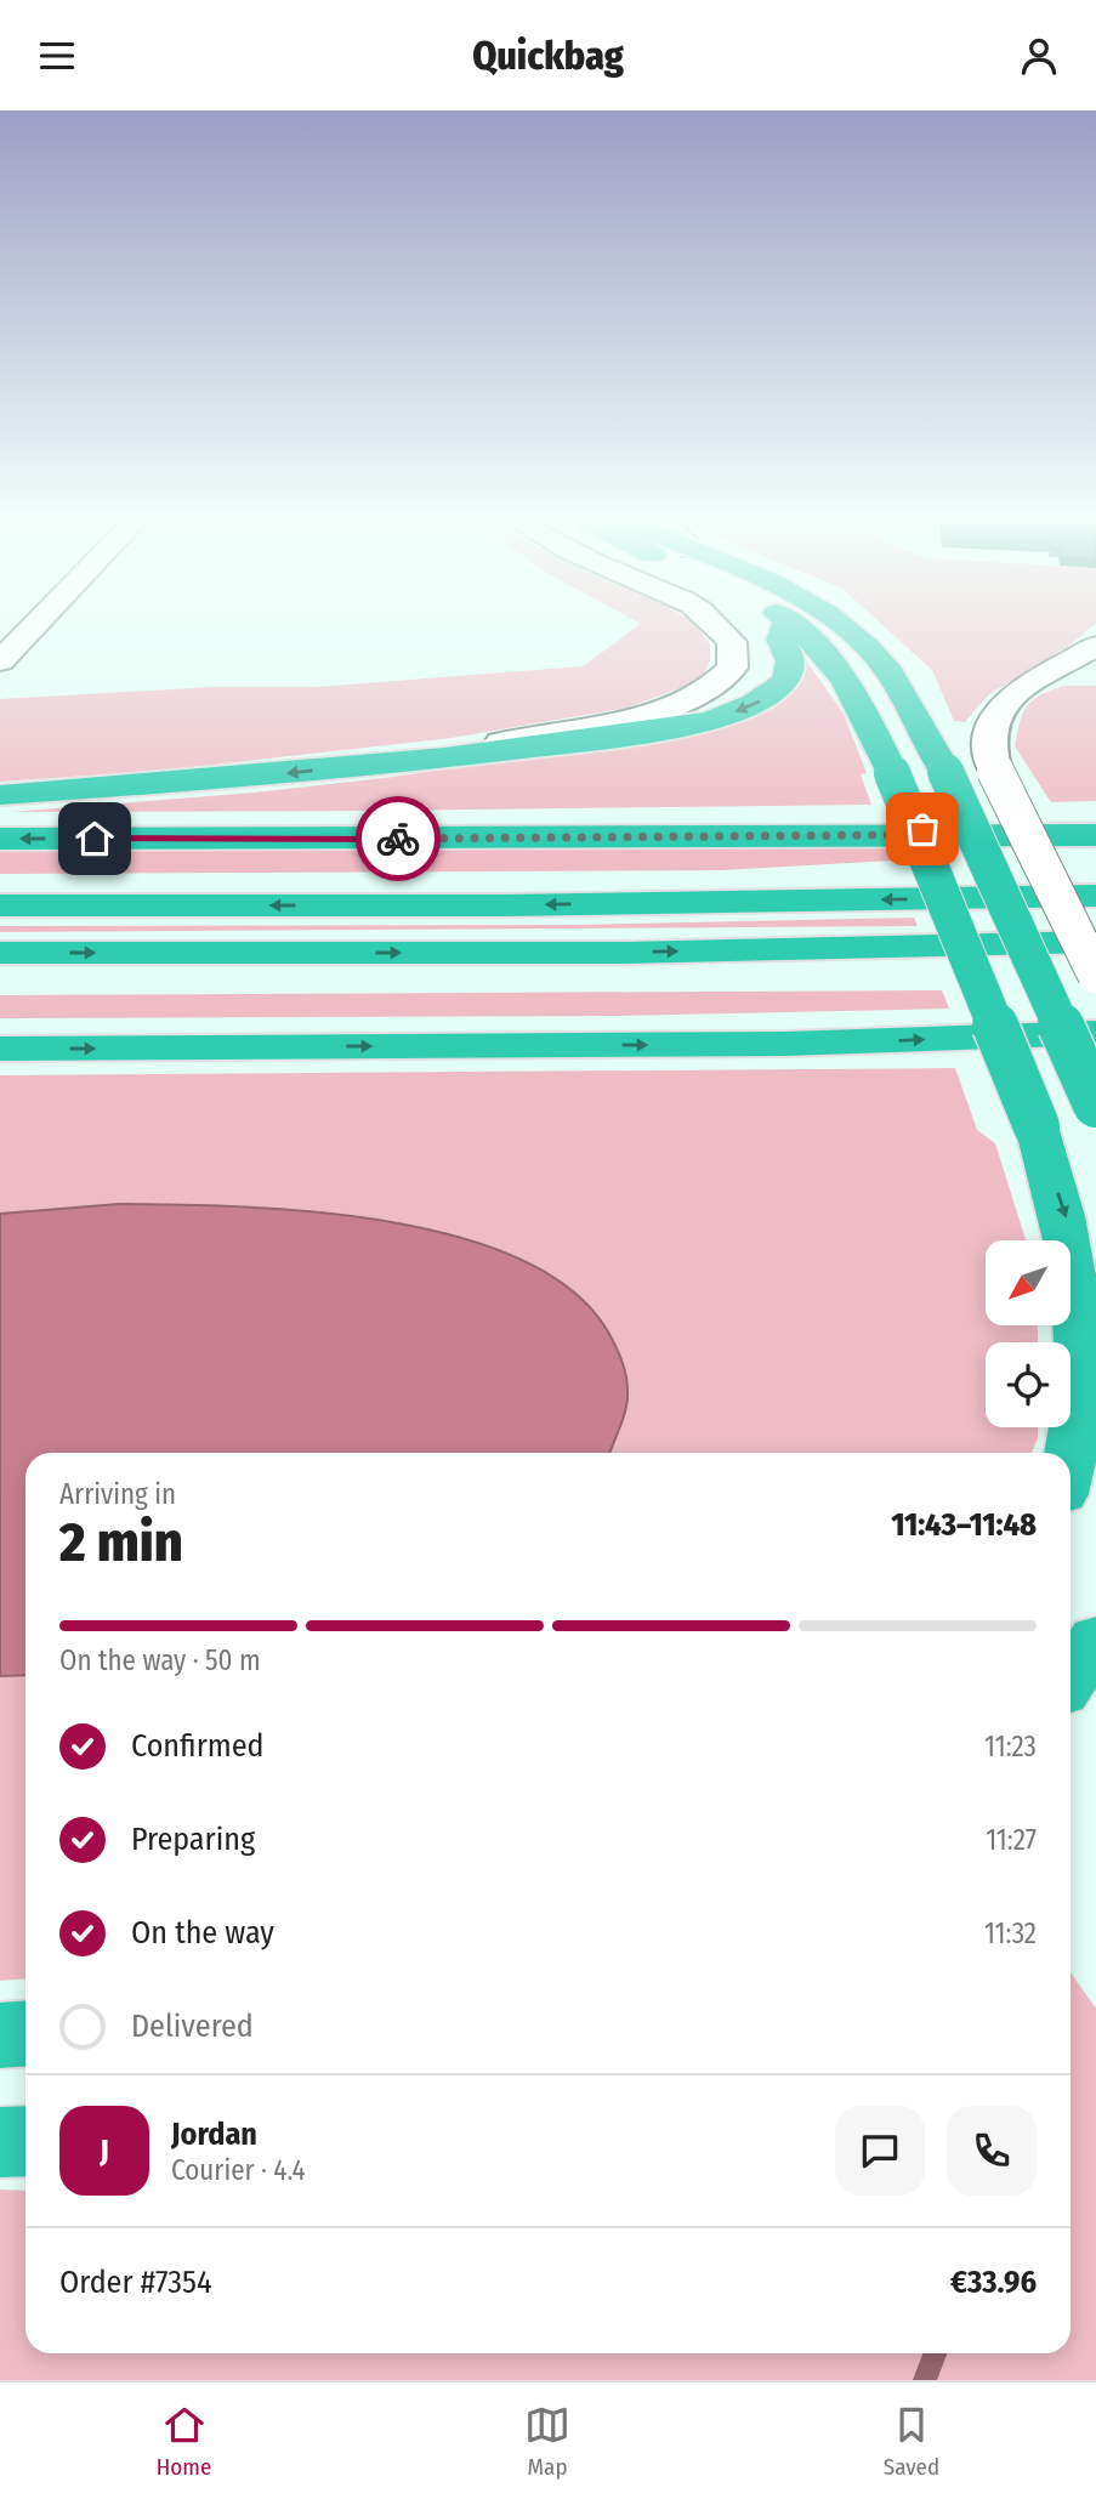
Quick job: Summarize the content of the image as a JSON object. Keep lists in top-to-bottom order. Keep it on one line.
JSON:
{"north":"bottom left","page":{"header":"Quickbag","heading":["2 min","Arriving in","11:43–11:48"],"panel":["Jordan","Courier · 4.4","Order #7354","€33.96"],"bar":"On the way · 50 m","list":[["Confirmed","11:23"],["Preparing","11:27"],["On the way","11:32"],"Delivered"],"round":"J","tabs":["Home","Map","Saved"]}}
